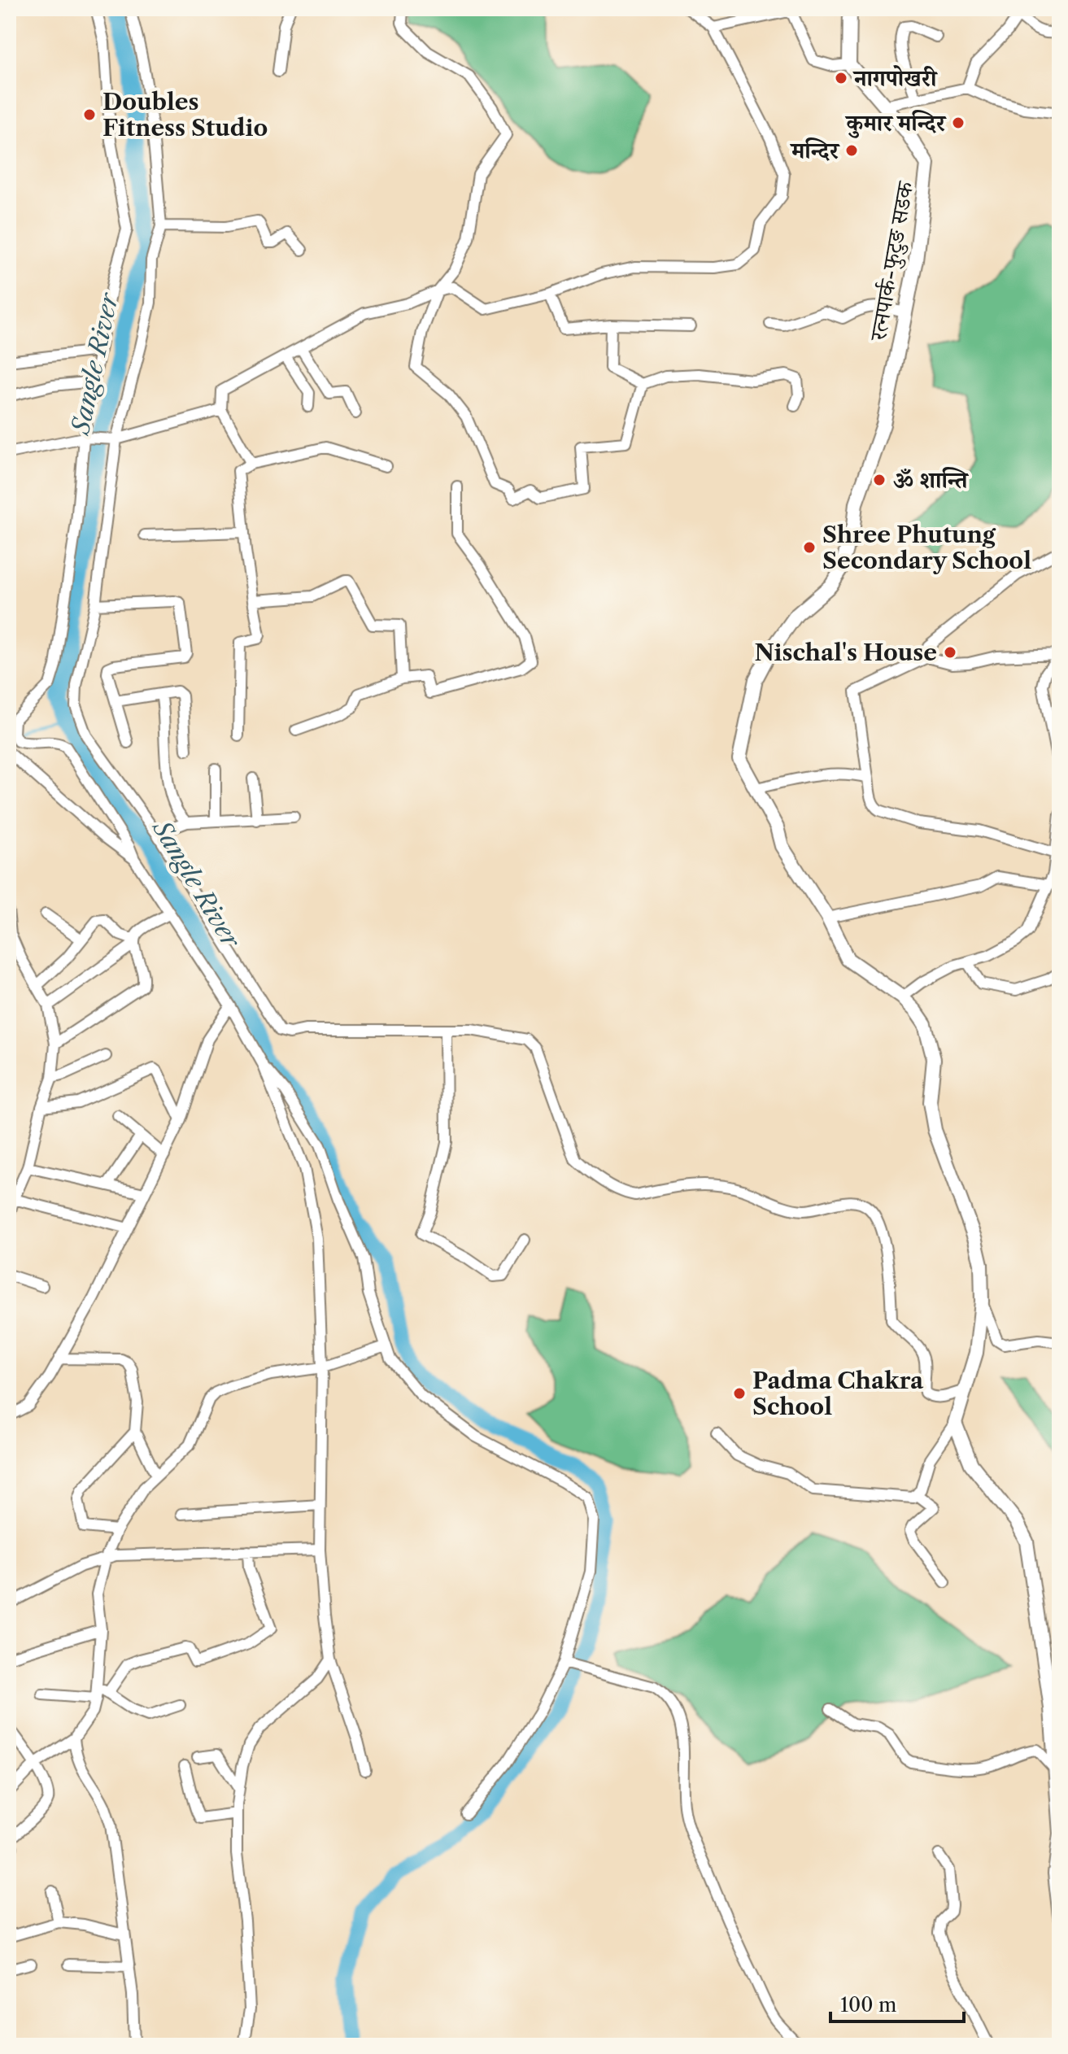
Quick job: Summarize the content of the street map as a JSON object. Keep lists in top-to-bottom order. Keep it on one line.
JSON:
{"streets":{"street":["रत्नपार्क-फुटुङ सडक"]},"water":["Sangle River"],"places":["नागपोखरी","Doubles Fitness Studio","कुमार मन्दिर","मन्दिर","ॐ शान्ति","Shree Phutung Secondary School","Nischal's House","Padma Chakra School"],"scale_bar":"100 m"}
